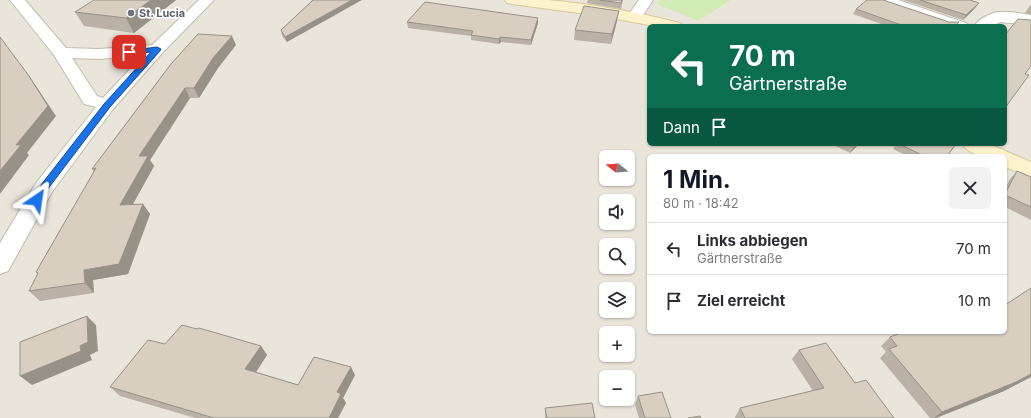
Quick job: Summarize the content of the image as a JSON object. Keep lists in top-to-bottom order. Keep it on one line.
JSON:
{"places":["St. Lucia"],"north":"left","page":{"turn":["70 m","Gärtnerstraße"],"then":"Dann","map_buttons":["+","−"],"heading":["1 Min.","80 m · 18:42"],"list":[{"name":"Links abbiegen","note":"Gärtnerstraße","value":"70 m"},{"name":"Ziel erreicht","value":"10 m"}]}}
